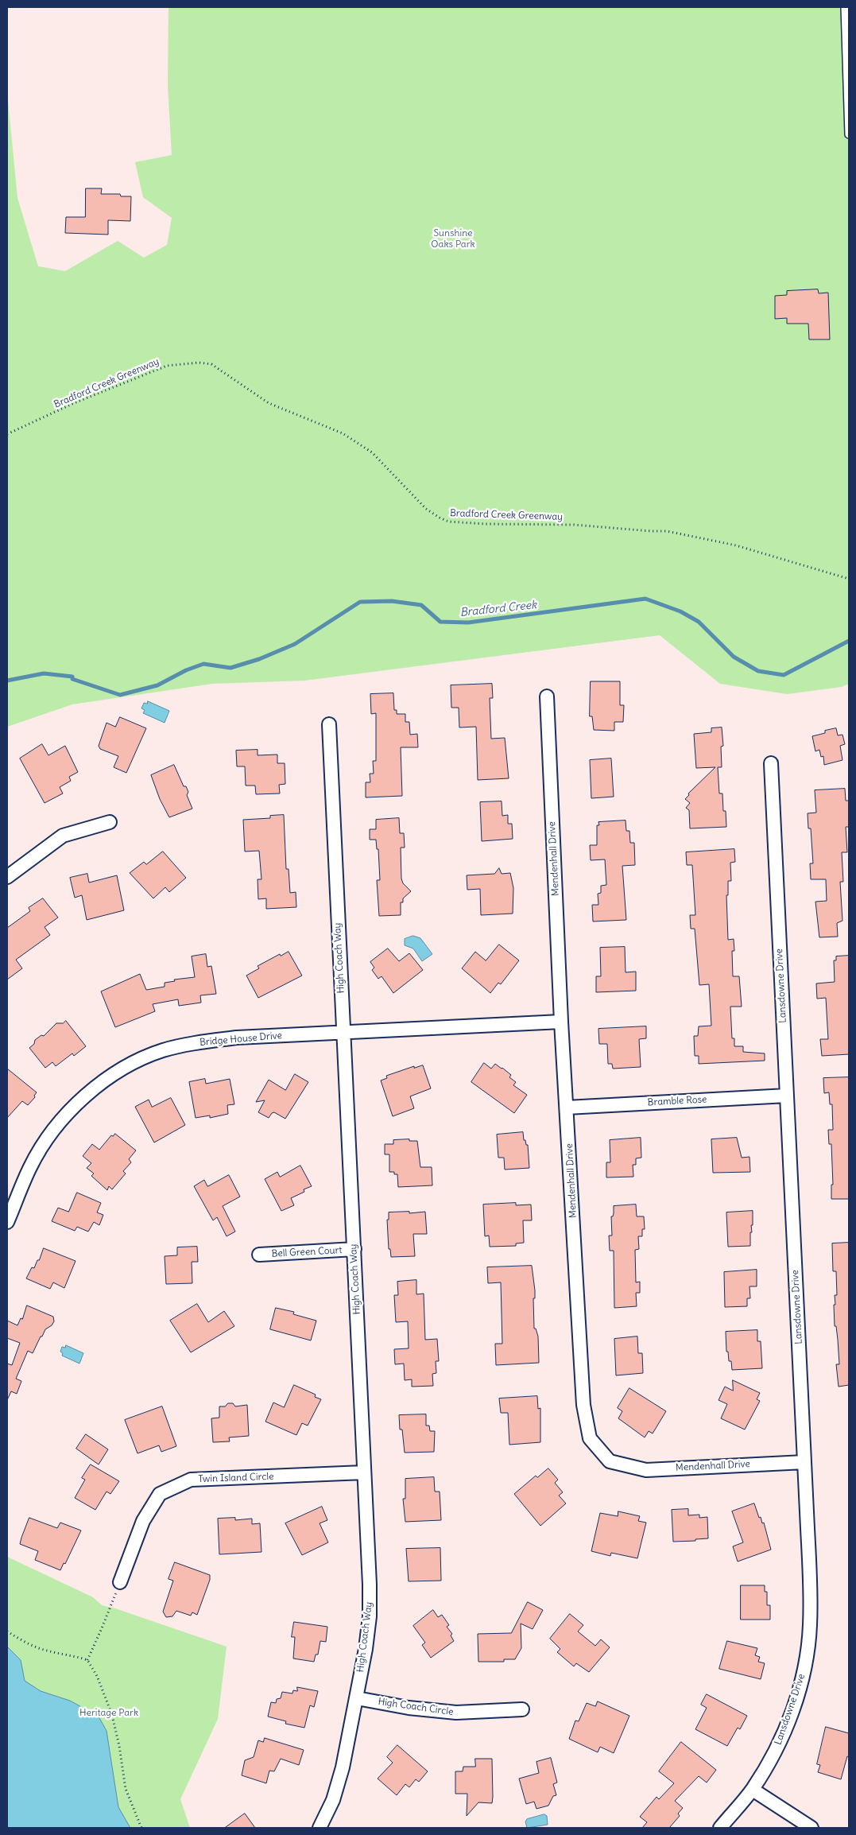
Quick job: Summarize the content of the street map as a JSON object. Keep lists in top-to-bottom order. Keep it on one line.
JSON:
{"streets":{"street":["Mendenhall Drive","High Coach Way","Lansdowne Drive","Bridge House Drive","Bramble Rose","Bell Green Court","Twin Island Circle","High Coach Circle"],"path":["Bradford Creek Greenway"]},"crossings":[["Mendenhall Drive","Lansdowne Drive"],["Mendenhall Drive","Bridge House Drive"],["Mendenhall Drive","Bramble Rose"],["High Coach Way","Bridge House Drive"],["High Coach Way","Bell Green Court"],["High Coach Way","Twin Island Circle"],["High Coach Way","High Coach Circle"],["Lansdowne Drive","Bramble Rose"]],"water":["Bradford Creek"],"parks":["Sunshine Oaks Park","Heritage Park"]}
